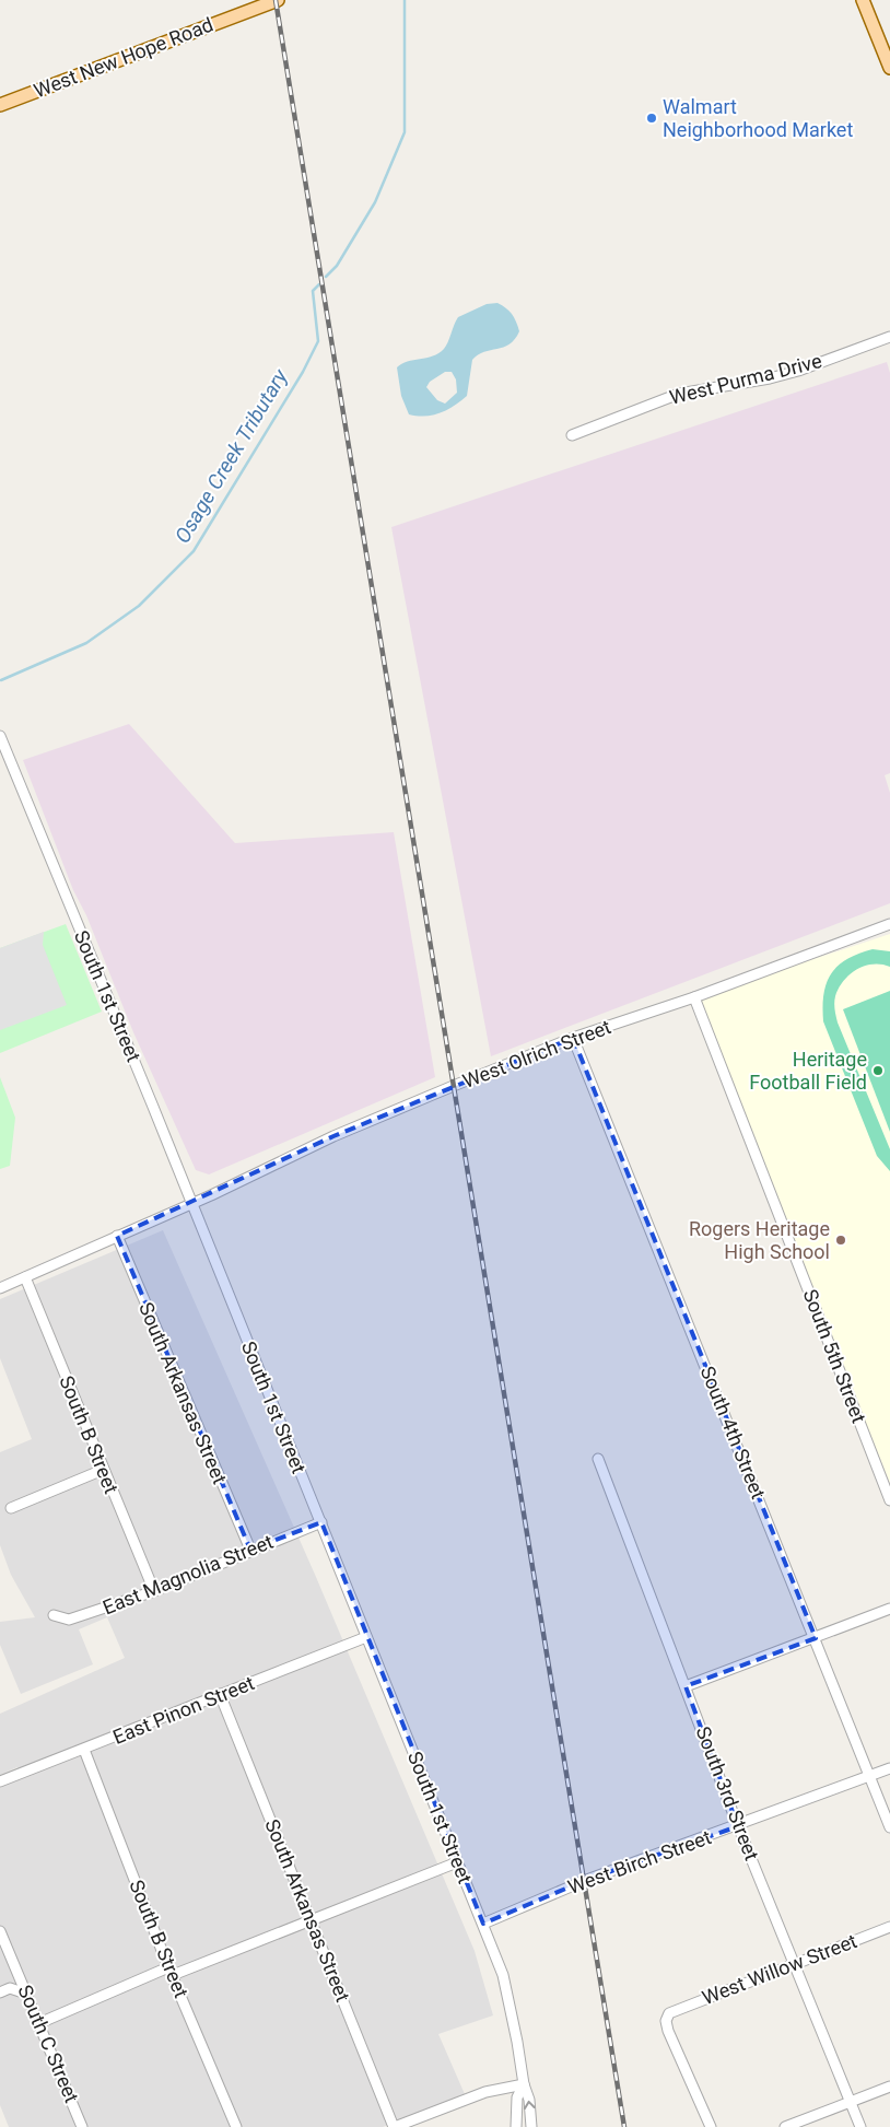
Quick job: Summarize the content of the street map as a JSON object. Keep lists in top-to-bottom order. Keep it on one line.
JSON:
{"streets":{"main road":["West New Hope Road"],"street":["West Purma Drive","South 1st Street","West Olrich Street","South 5th Street","South Arkansas Street","South 4th Street","South B Street","East Magnolia Street","East Pinon Street","South 3rd Street","West Birch Street","West Willow Street","South C Street"]},"crossings":[["South 1st Street","West Olrich Street"],["South 1st Street","East Magnolia Street"],["South 1st Street","East Pinon Street"],["South 1st Street","West Birch Street"],["West Olrich Street","South 5th Street"],["West Olrich Street","South Arkansas Street"],["West Olrich Street","South 4th Street"],["West Olrich Street","South B Street"],["South Arkansas Street","East Magnolia Street"],["South Arkansas Street","East Pinon Street"],["South 4th Street","West Birch Street"],["South B Street","East Magnolia Street"],["South B Street","East Pinon Street"],["South 3rd Street","West Birch Street"],["South 3rd Street","West Willow Street"]],"water":["Osage Creek Tributary"],"places":["Walmart Neighborhood Market","Heritage Football Field","Rogers Heritage High School"]}
